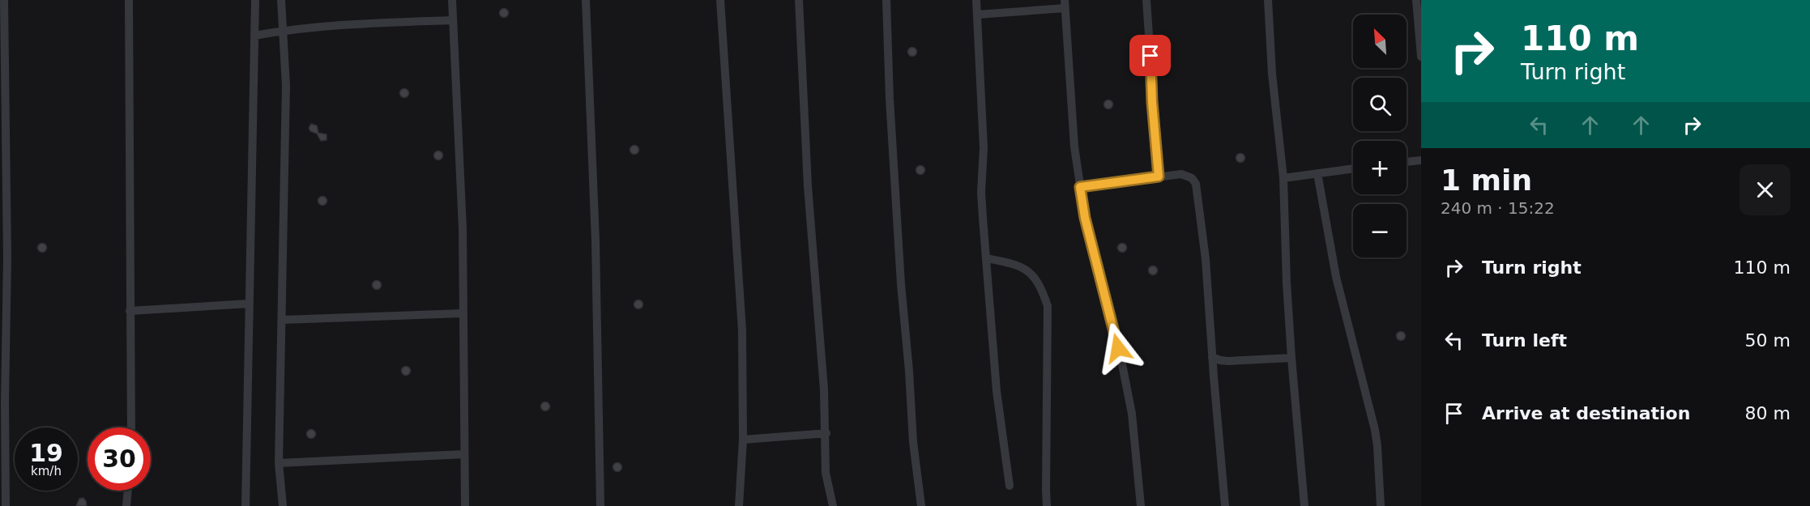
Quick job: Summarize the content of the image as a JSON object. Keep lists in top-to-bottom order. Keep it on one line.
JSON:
{"north":"top left","page":{"turn":["110 m","Turn right"],"map_buttons":["+","−"],"heading":["1 min","240 m · 15:22"],"list":[{"name":"Turn right","value":"110 m"},{"name":"Turn left","value":"50 m"},{"name":"Arrive at destination","value":"80 m"}],"speed":"19 km/h","limit":"30"}}
